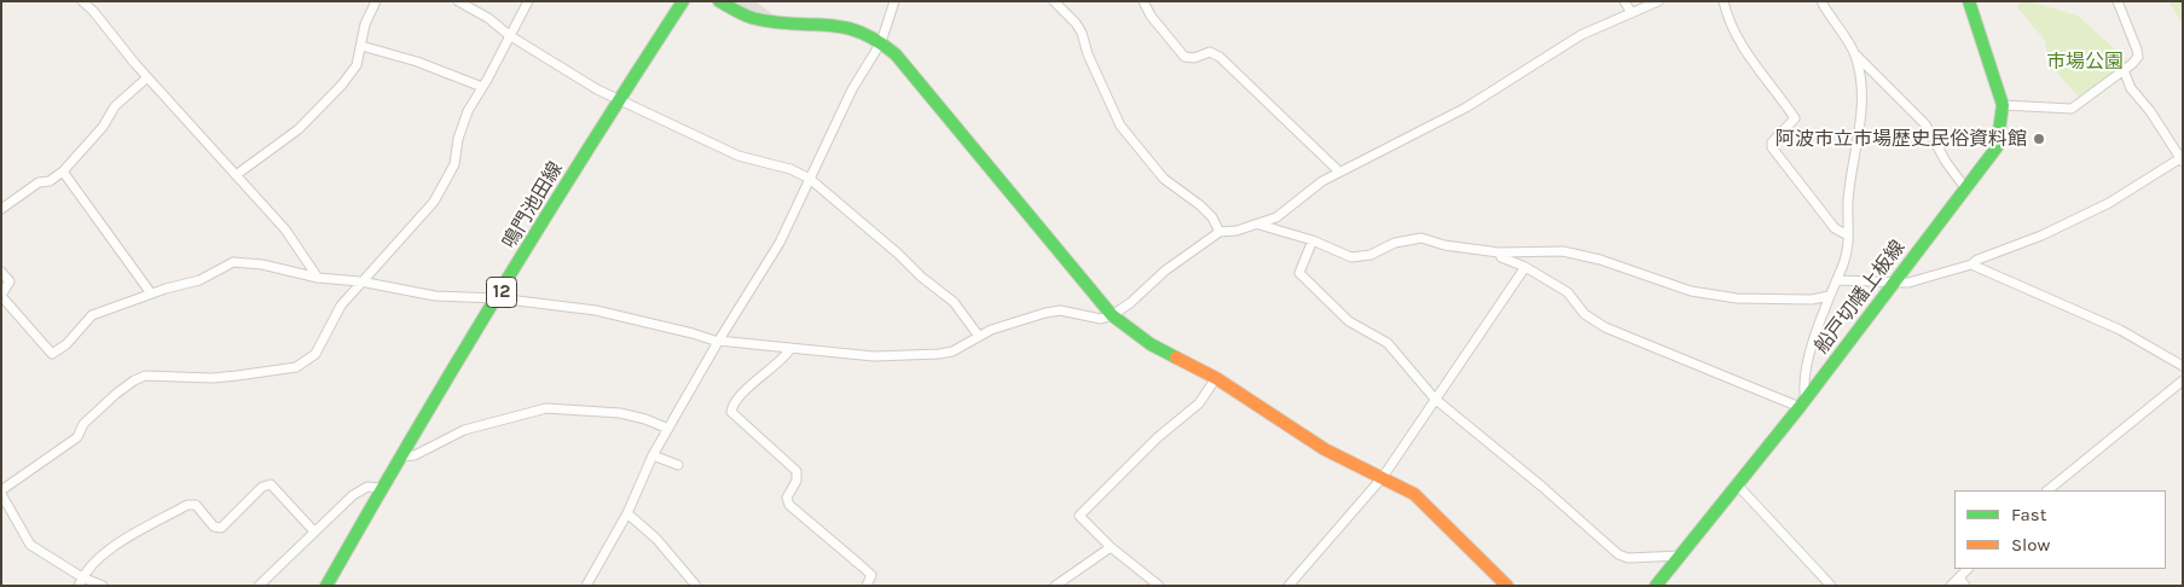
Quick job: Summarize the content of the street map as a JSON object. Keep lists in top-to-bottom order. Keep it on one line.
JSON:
{"streets":{"main road":["鳴門池田線","12","船戸切幡上板線"]},"parks":["市場公園"],"places":["阿波市立市場歴史民俗資料館"],"legend":["Fast","Slow"]}
